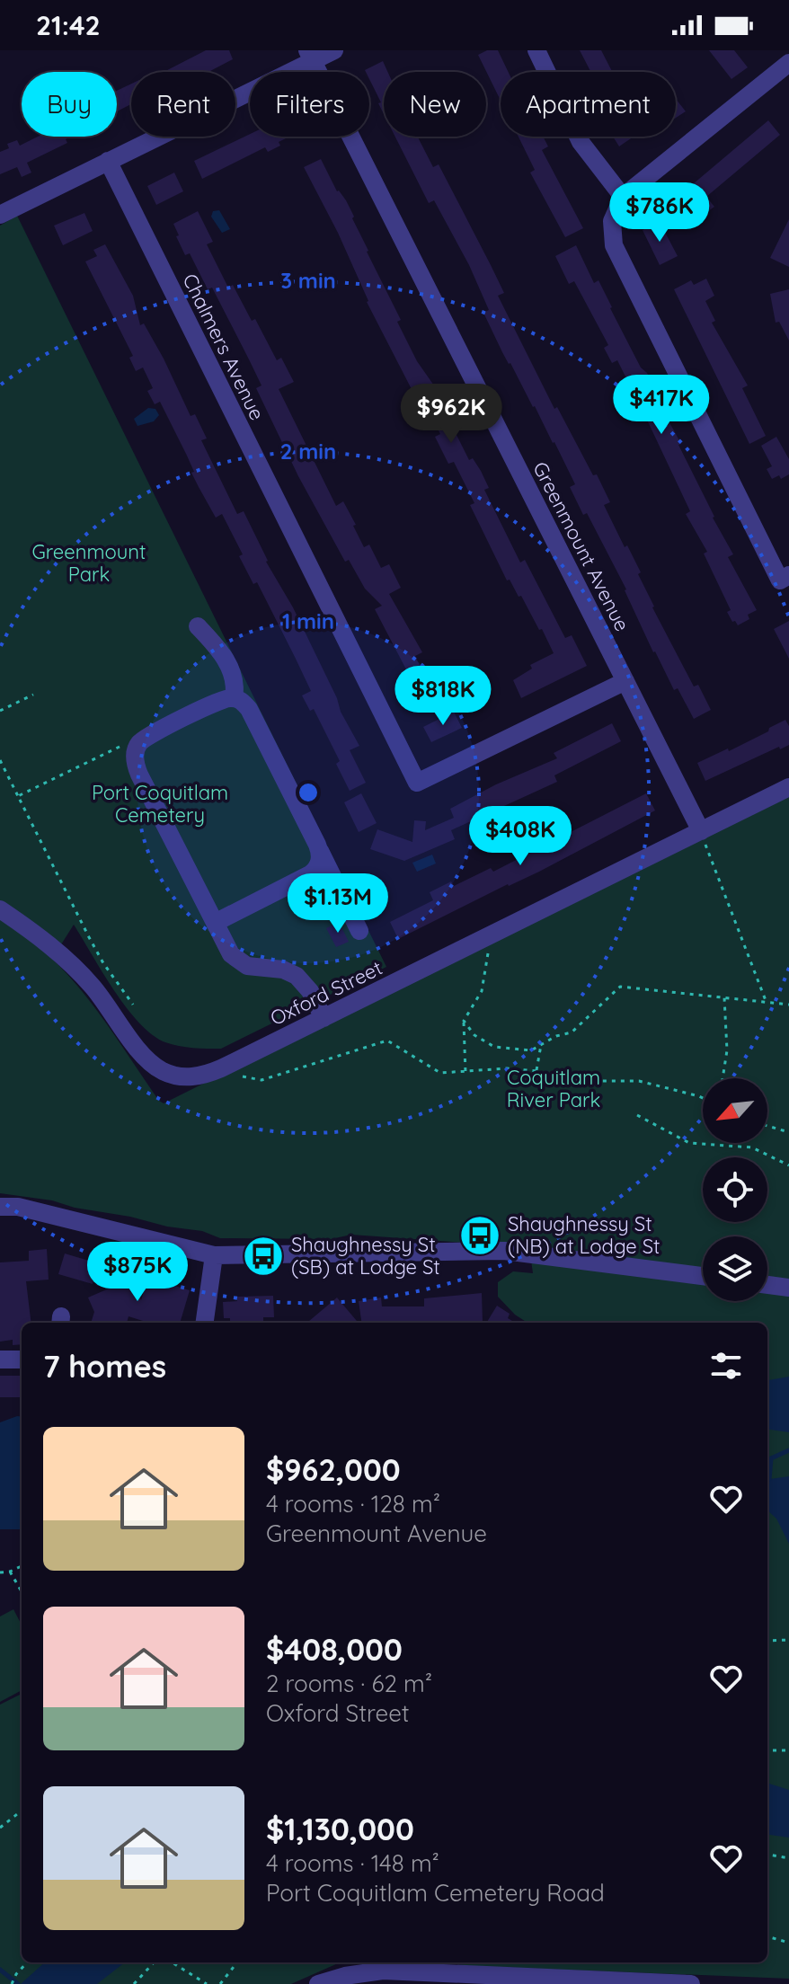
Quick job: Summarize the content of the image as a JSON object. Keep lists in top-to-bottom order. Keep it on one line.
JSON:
{"streets":{"street":["Chalmers Avenue","Greenmount Avenue","Oxford Street"]},"crossings":[["Chalmers Avenue","Greenmount Avenue"],["Greenmount Avenue","Oxford Street"]],"parks":["Greenmount Park","Port Coquitlam Cemetery","Coquitlam River Park"],"places":{"bus stop":["Shaughnessy St (NB) at Lodge St","Shaughnessy St (SB) at Lodge St"]},"north":"bottom left","page":{"status":"21:42","chip":["Buy","Rent","Filters","New","Apartment"],"price":["$786K","$417K","$962K","$818K","$408K","$1.13M","$875K"],"heading":"7 homes","list":[{"name":"$962,000","note":"4 rooms · 128 m² · Greenmount Avenue"},{"name":"$408,000","note":"2 rooms · 62 m² · Oxford Street"},{"name":"$1,130,000","note":"4 rooms · 148 m² · Port Coquitlam Cemetery Road"}]},"rings":["3 min","2 min","1 min"]}
